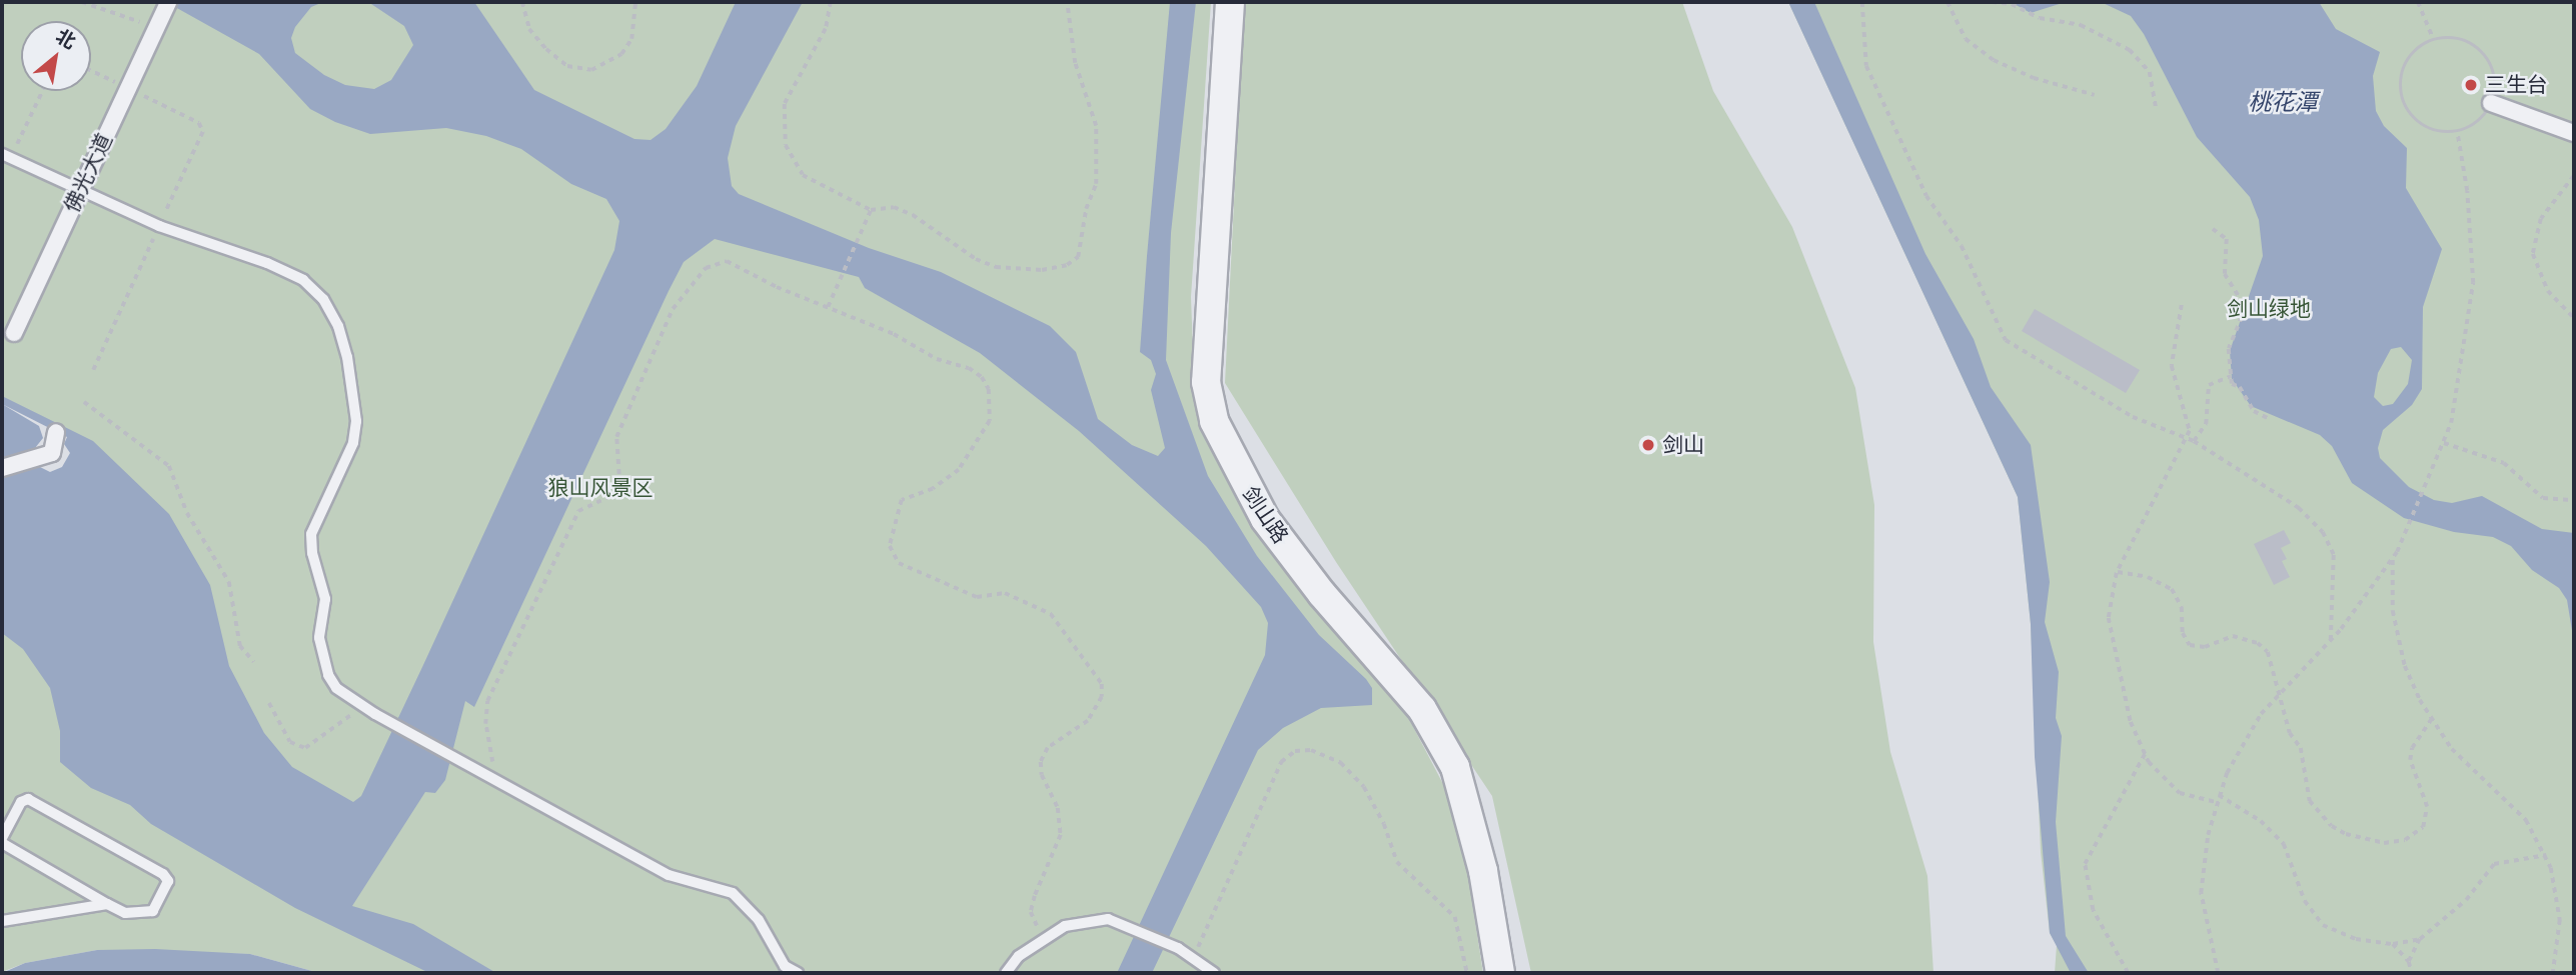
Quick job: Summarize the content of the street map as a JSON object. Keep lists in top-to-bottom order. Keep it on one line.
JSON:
{"streets":{"street":["佛光大道","剑山路"]},"water":["桃花潭"],"parks":["剑山绿地","狼山风景区"],"places":["三生台","剑山"],"north":"top right"}
